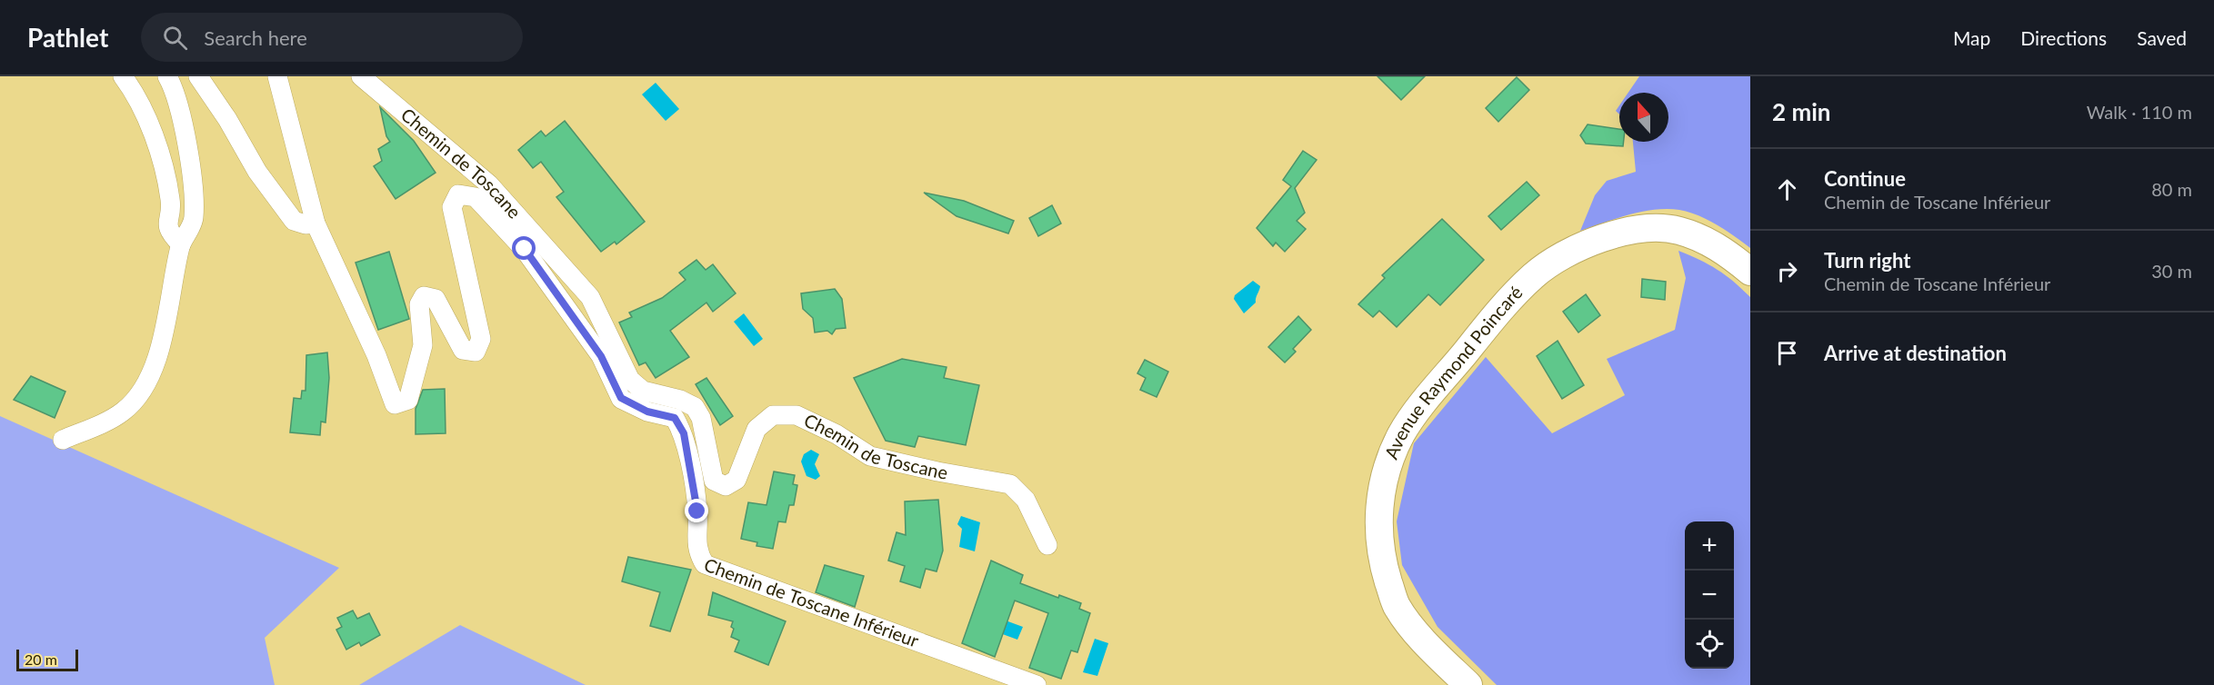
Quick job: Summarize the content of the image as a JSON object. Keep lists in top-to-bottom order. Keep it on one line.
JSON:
{"streets":{"main road":["Avenue Raymond Poincaré"],"street":["Chemin de Toscane","Chemin de Toscane Inférieur"]},"scale_bar":"20 m","north":"top","page":{"header":"Pathlet","search":"Search here","nav":["Map","Directions","Saved"],"heading":["2 min","Walk · 110 m"],"list":[["Continue","Chemin de Toscane Inférieur","80 m"],["Turn right","Chemin de Toscane Inférieur","30 m"],"Arrive at destination"],"map_buttons":["+","−"],"scale":"20 m"}}
